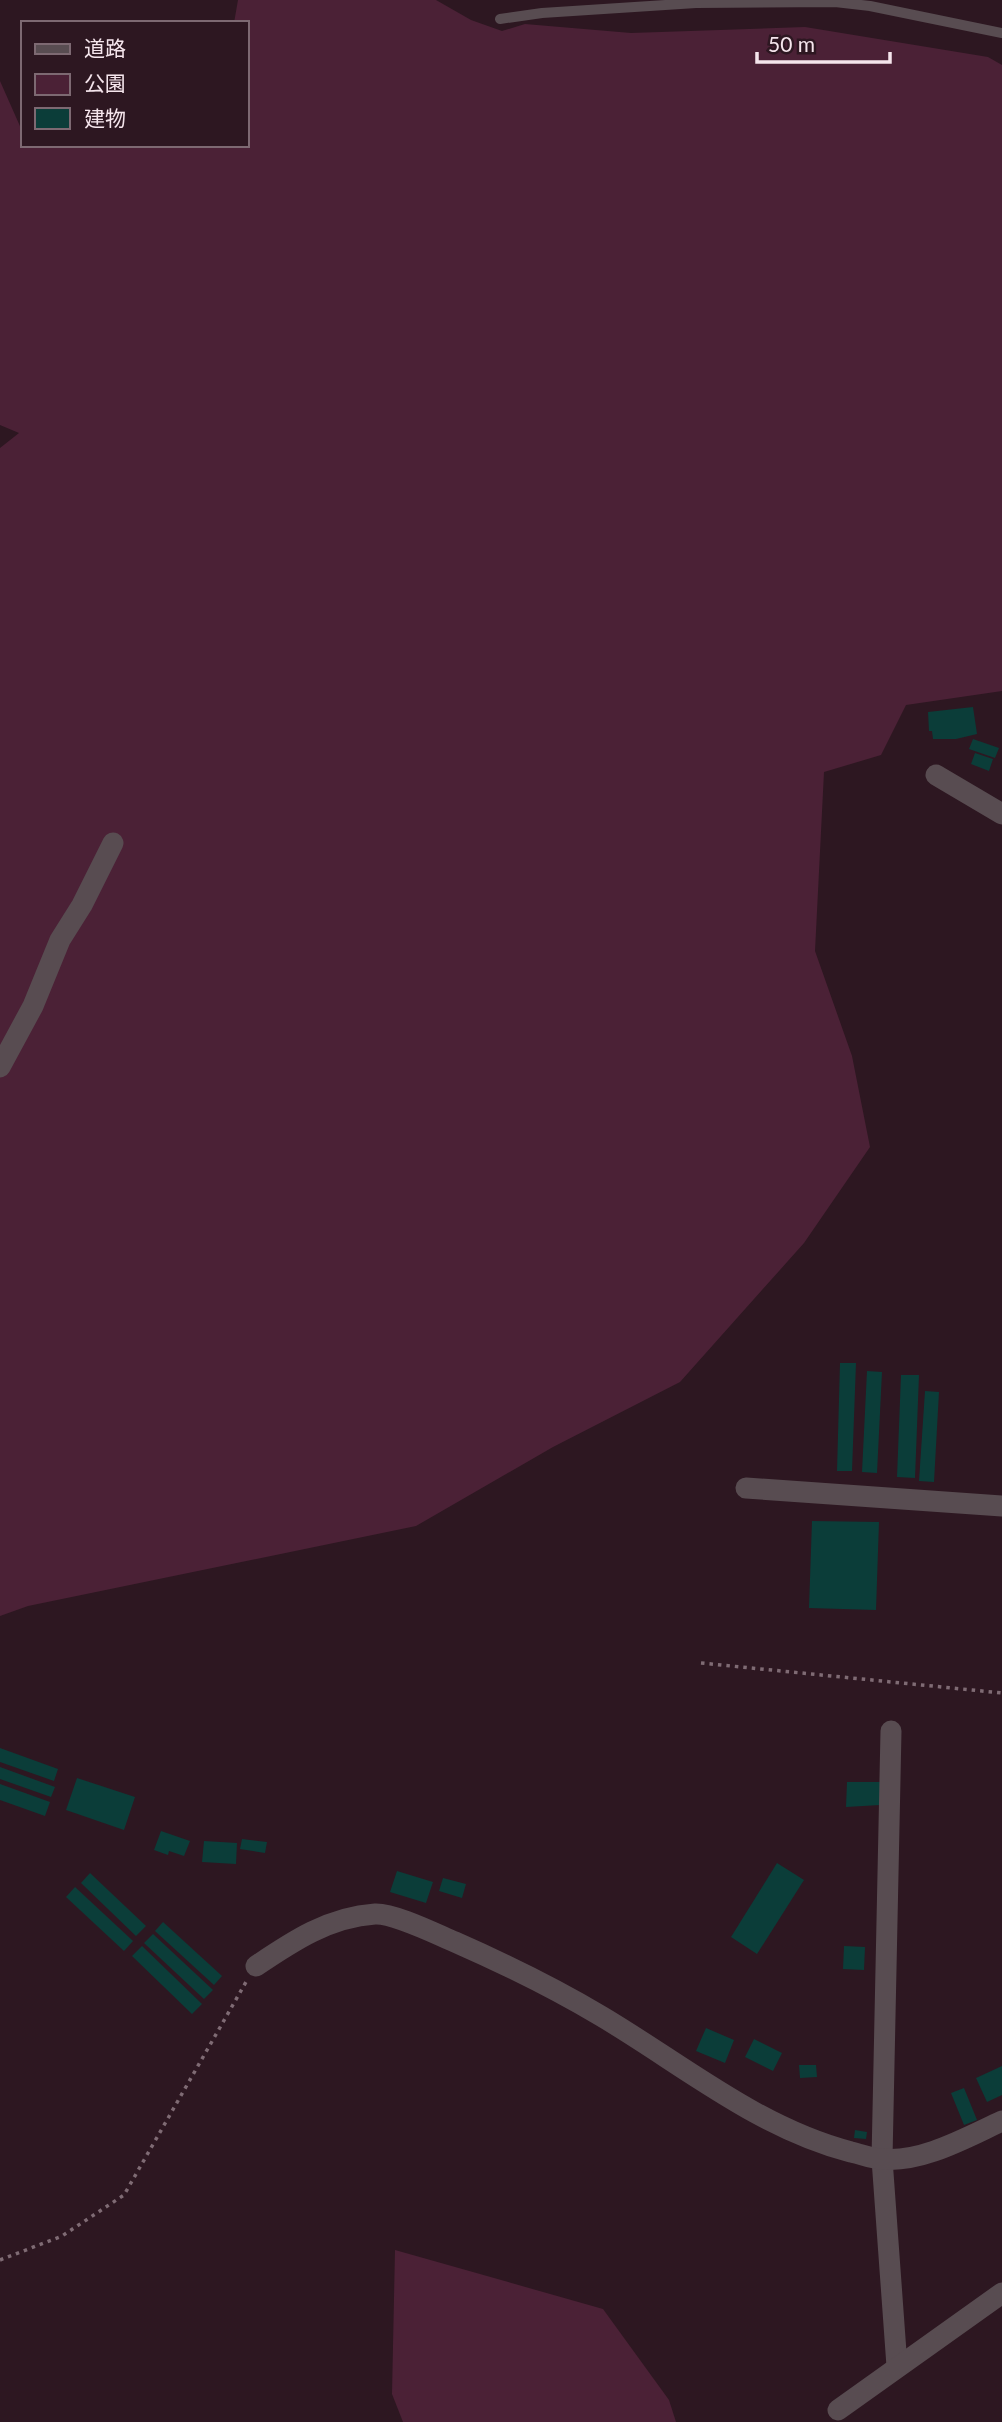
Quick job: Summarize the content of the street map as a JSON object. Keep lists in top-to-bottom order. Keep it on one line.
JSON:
{"legend":["道路","公園","建物"],"scale_bar":"50 m"}
